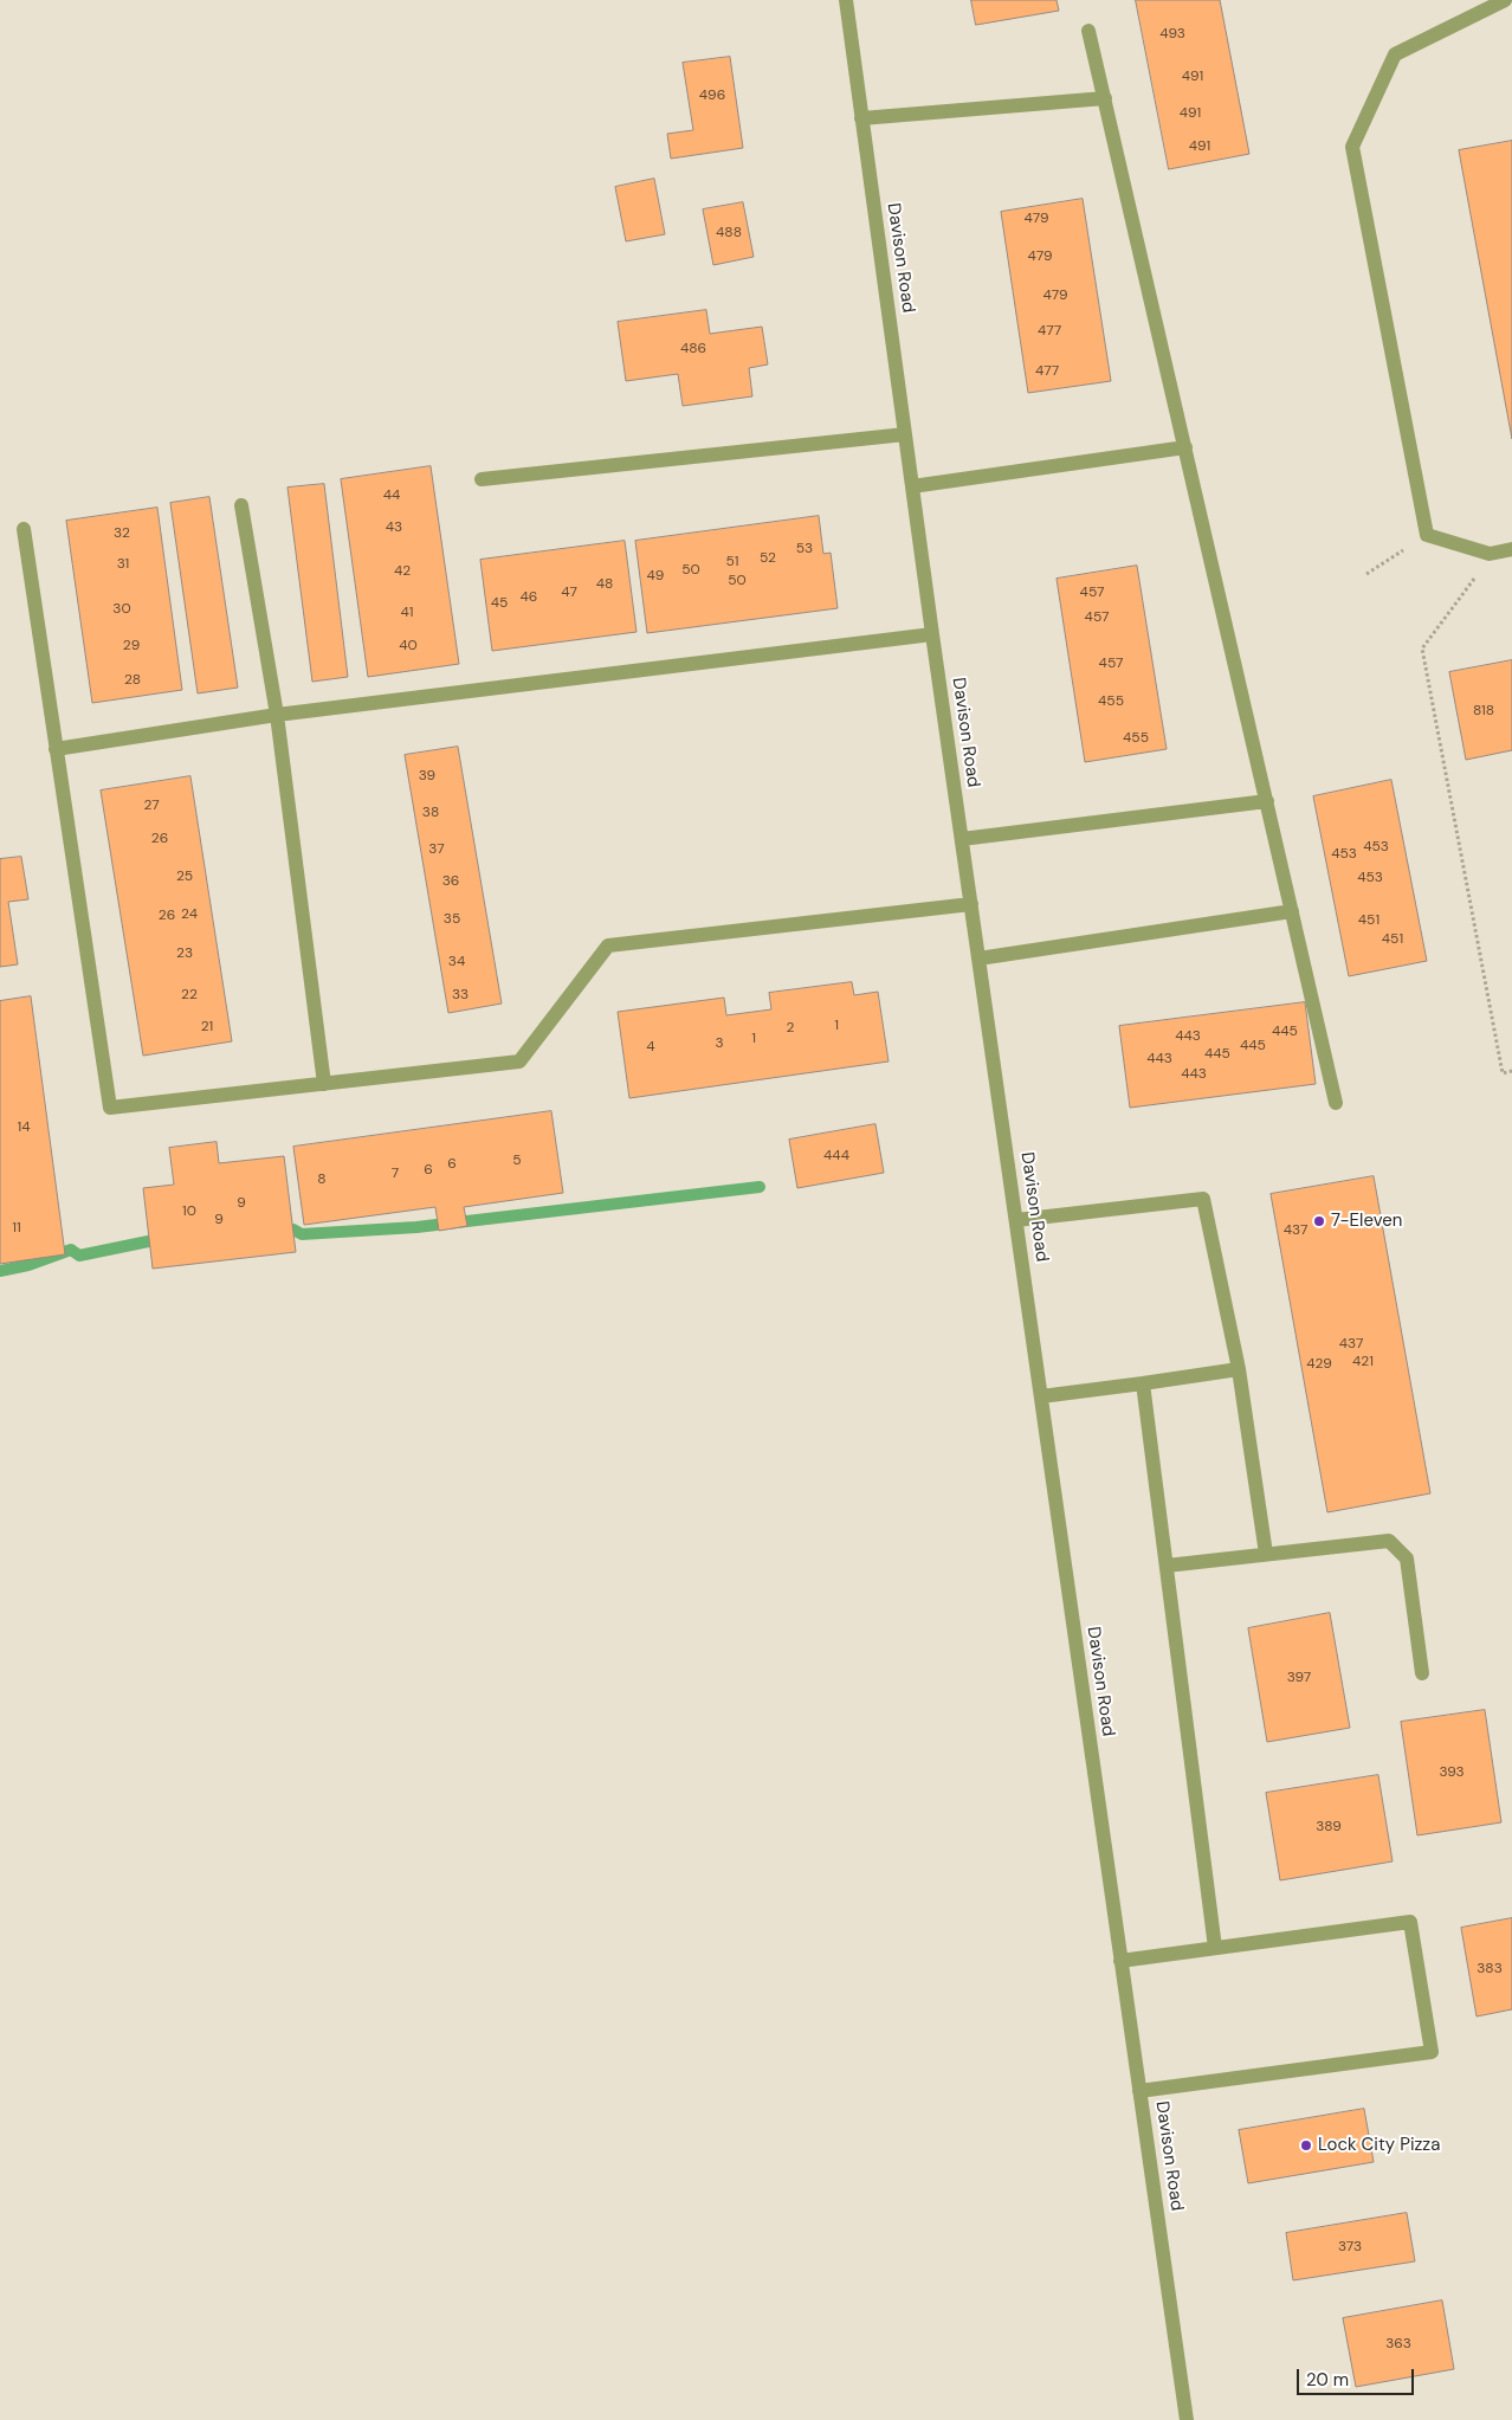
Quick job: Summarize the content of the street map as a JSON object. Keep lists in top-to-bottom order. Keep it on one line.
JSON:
{"streets":{"street":["Davison Road"]},"places":["7-Eleven","Lock City Pizza"],"house_numbers":["493","491","496","491","491","479","488","479","479","477","486","477","44","43","32","53","52","51","31","50","42","49","50","48","47","457","46","45","30","41","457","29","40","457","28","455","818","455","39","27","38","26","453","37","453","25","453","36","24","26","35","451","451","23","34","22","33","1","21","2","445","443","1","3","445","4","445","443","443","14","444","5","6","6","7","8","9","10","9","11","437","437","421","429","397","393","389","383","373","363"],"scale_bar":"20 m"}
